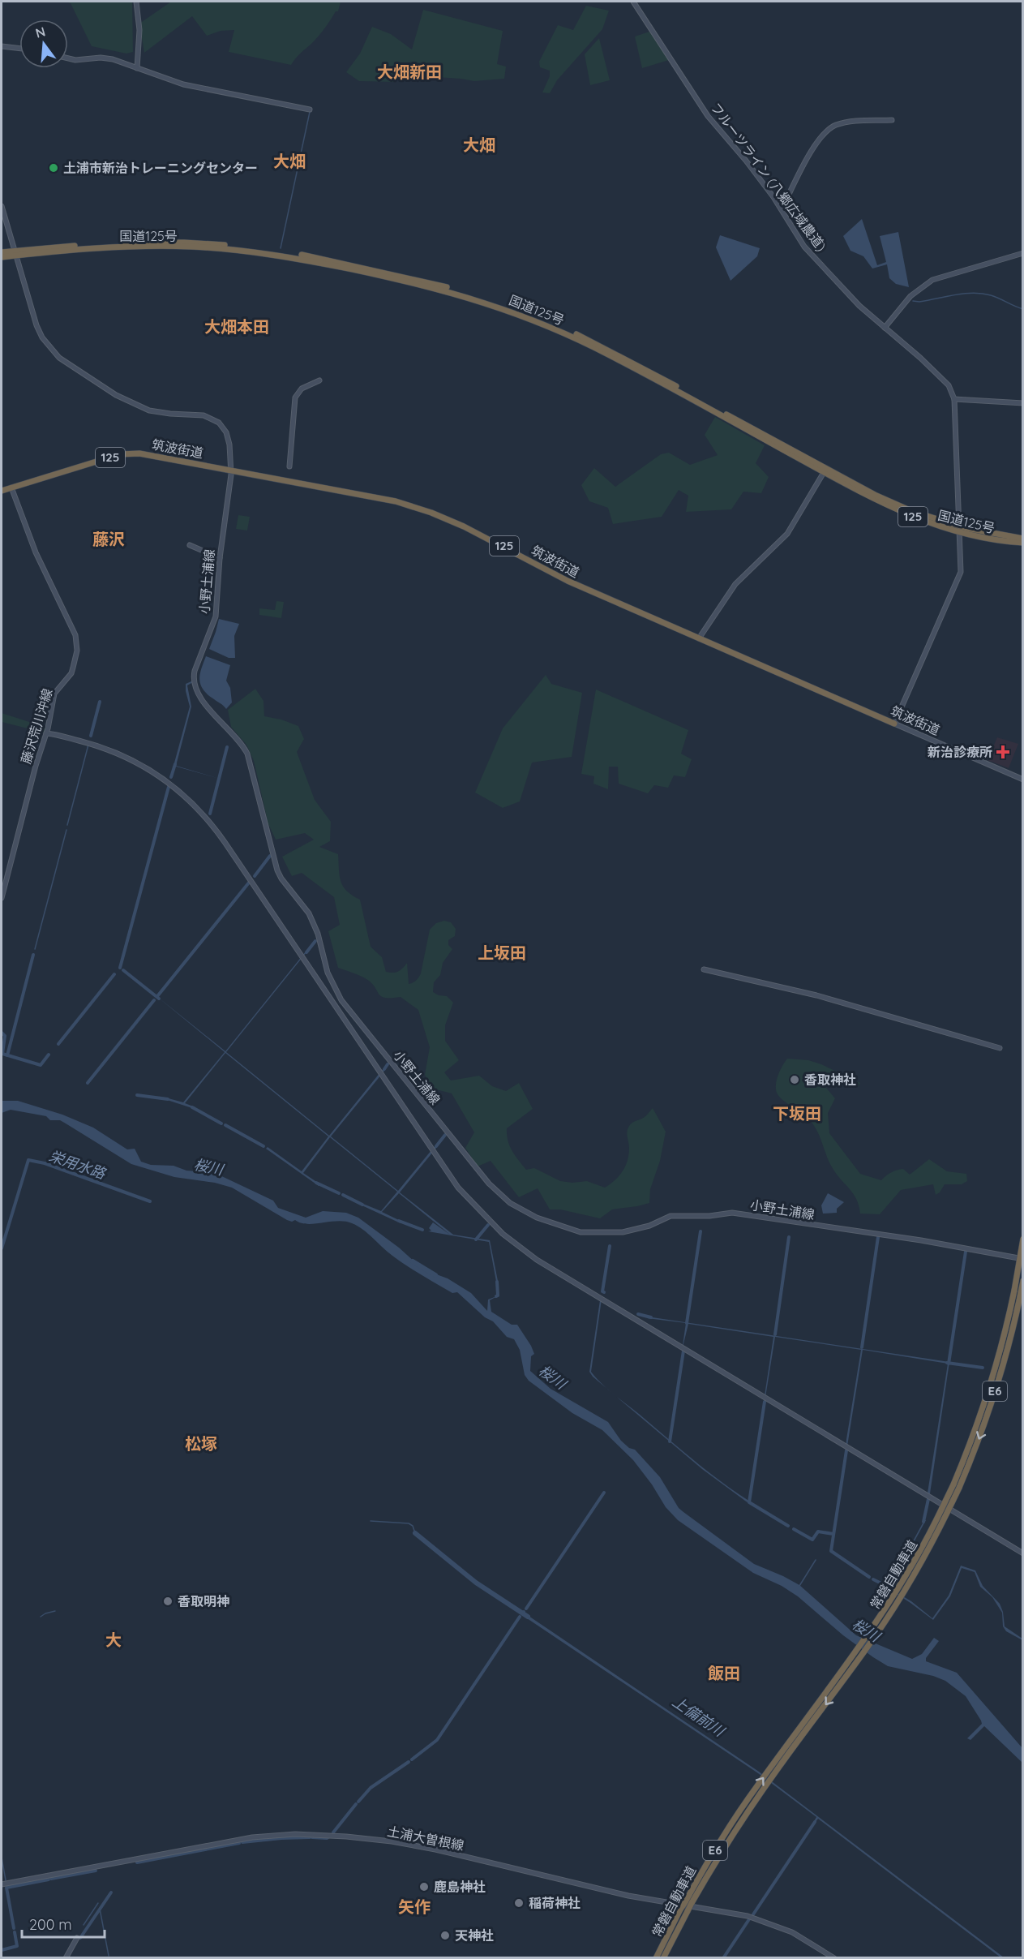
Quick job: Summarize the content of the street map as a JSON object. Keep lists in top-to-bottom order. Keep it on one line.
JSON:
{"streets":{"highway":["国道125号","筑波街道","125","E6","常磐自動車道"],"main road":["フルーツライン (八郷広域農道)","小野土浦線","藤沢荒川沖線","土浦大曽根線"]},"crossings":[["国道125号","小野土浦線"],["筑波街道","小野土浦線"],["筑波街道","藤沢荒川沖線"]],"districts":["大畑新田","大畑","大畑","大畑本田","藤沢","上坂田","下坂田","松塚","大","飯田","矢作"],"water":["栄用水路","桜川","上備前川"],"places":{"other":["土浦市新治トレーニングセンター","香取神社","香取明神","鹿島神社","稲荷神社","天神社"],"health":["新治診療所"]},"scale_bar":"200 m","north":"top"}
